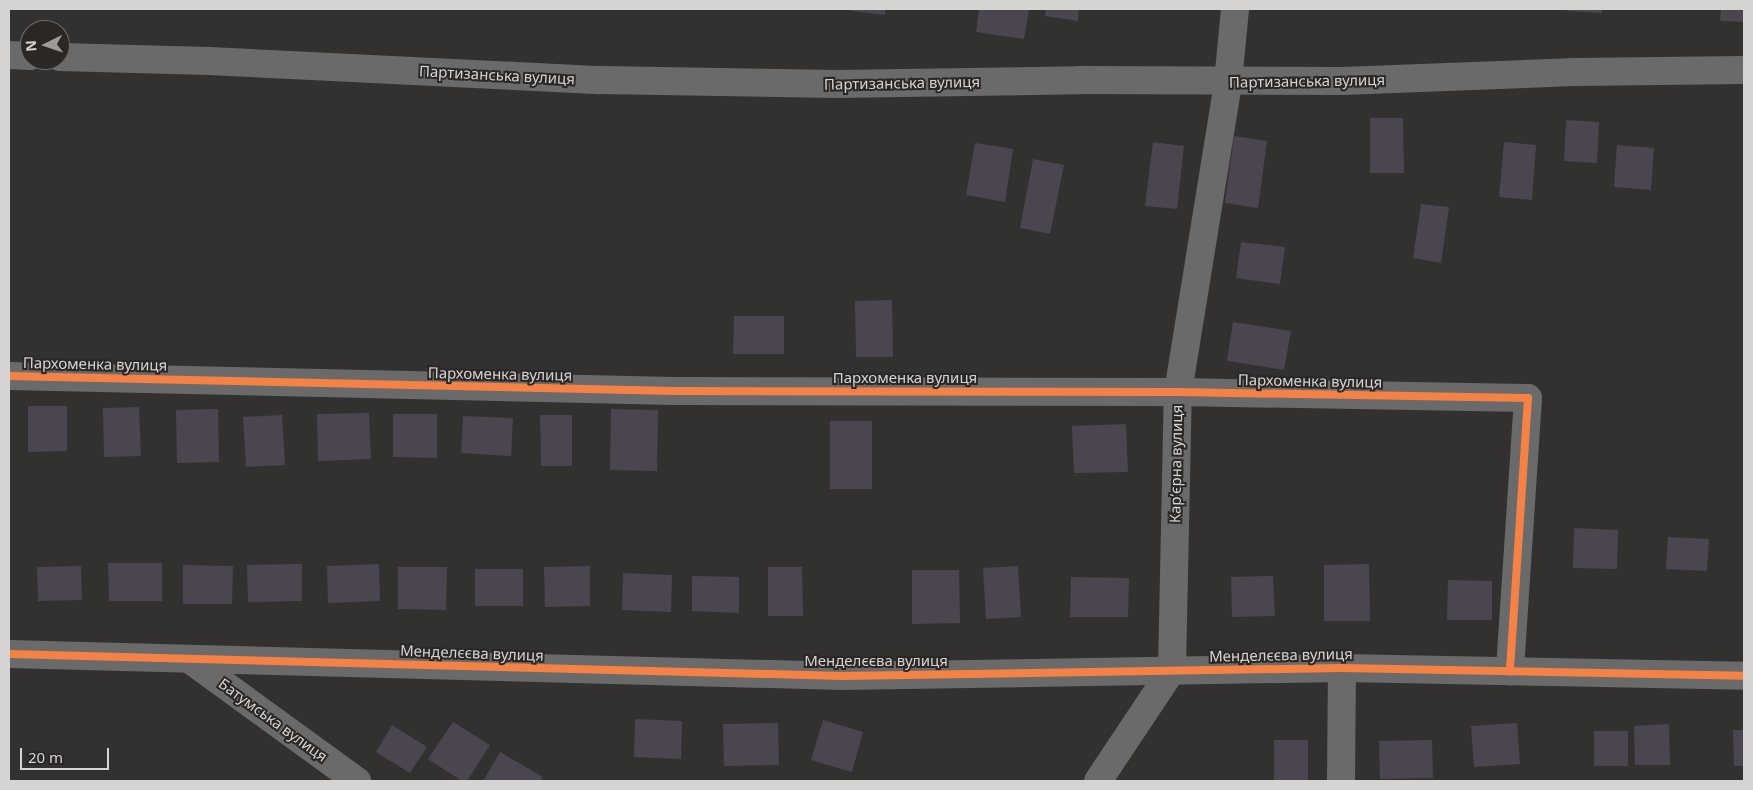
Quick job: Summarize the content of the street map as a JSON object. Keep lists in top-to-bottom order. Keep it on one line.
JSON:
{"streets":{"street":["Партизанська вулиця","Пархоменка вулиця","Кар’єрна вулиця","Менделєєва вулиця","Батумська вулиця"]},"crossings":[["Партизанська вулиця","Кар’єрна вулиця"],["Пархоменка вулиця","Кар’єрна вулиця"],["Пархоменка вулиця","Менделєєва вулиця"],["Кар’єрна вулиця","Менделєєва вулиця"],["Менделєєва вулиця","Батумська вулиця"]],"scale_bar":"20 m","north":"left"}
